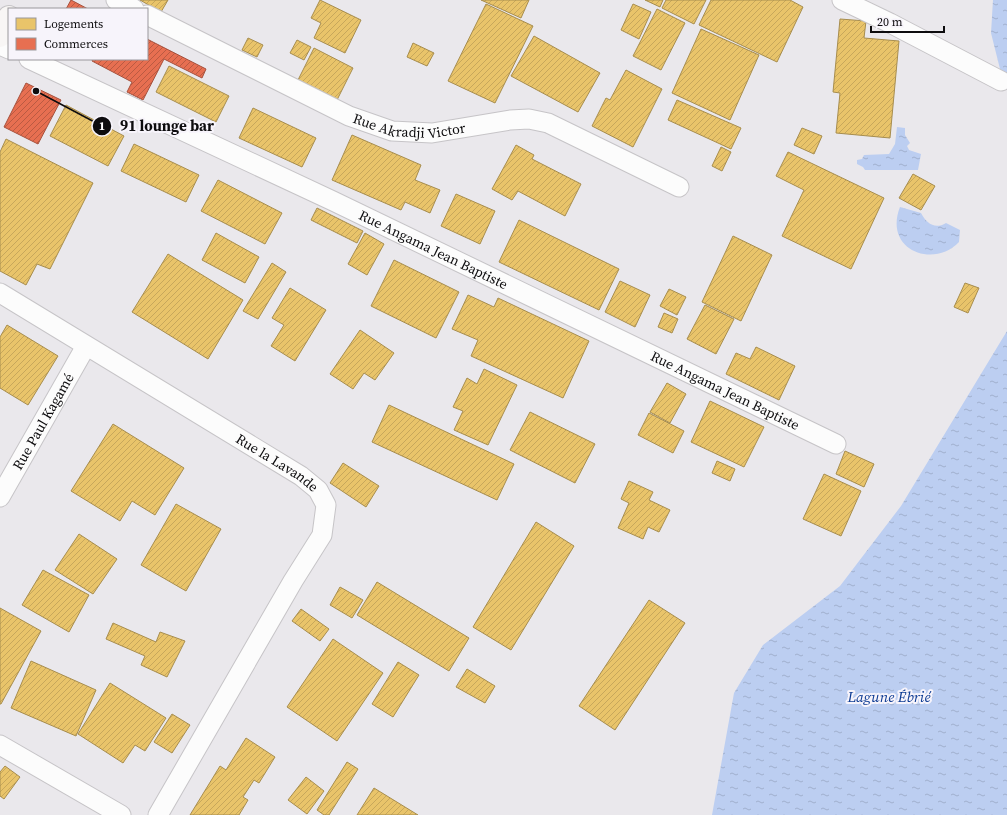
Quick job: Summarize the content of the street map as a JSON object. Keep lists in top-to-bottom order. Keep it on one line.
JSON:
{"streets":{"street":["Rue Akradji Victor","Rue Angama Jean Baptiste","Rue Paul Kagamé","Rue la Lavande"]},"crossings":[["Rue Paul Kagamé","Rue la Lavande"]],"water":["Lagune Ébrié"],"places":["91 lounge bar"],"legend":["Logements","Commerces"],"scale_bar":"20 m"}
